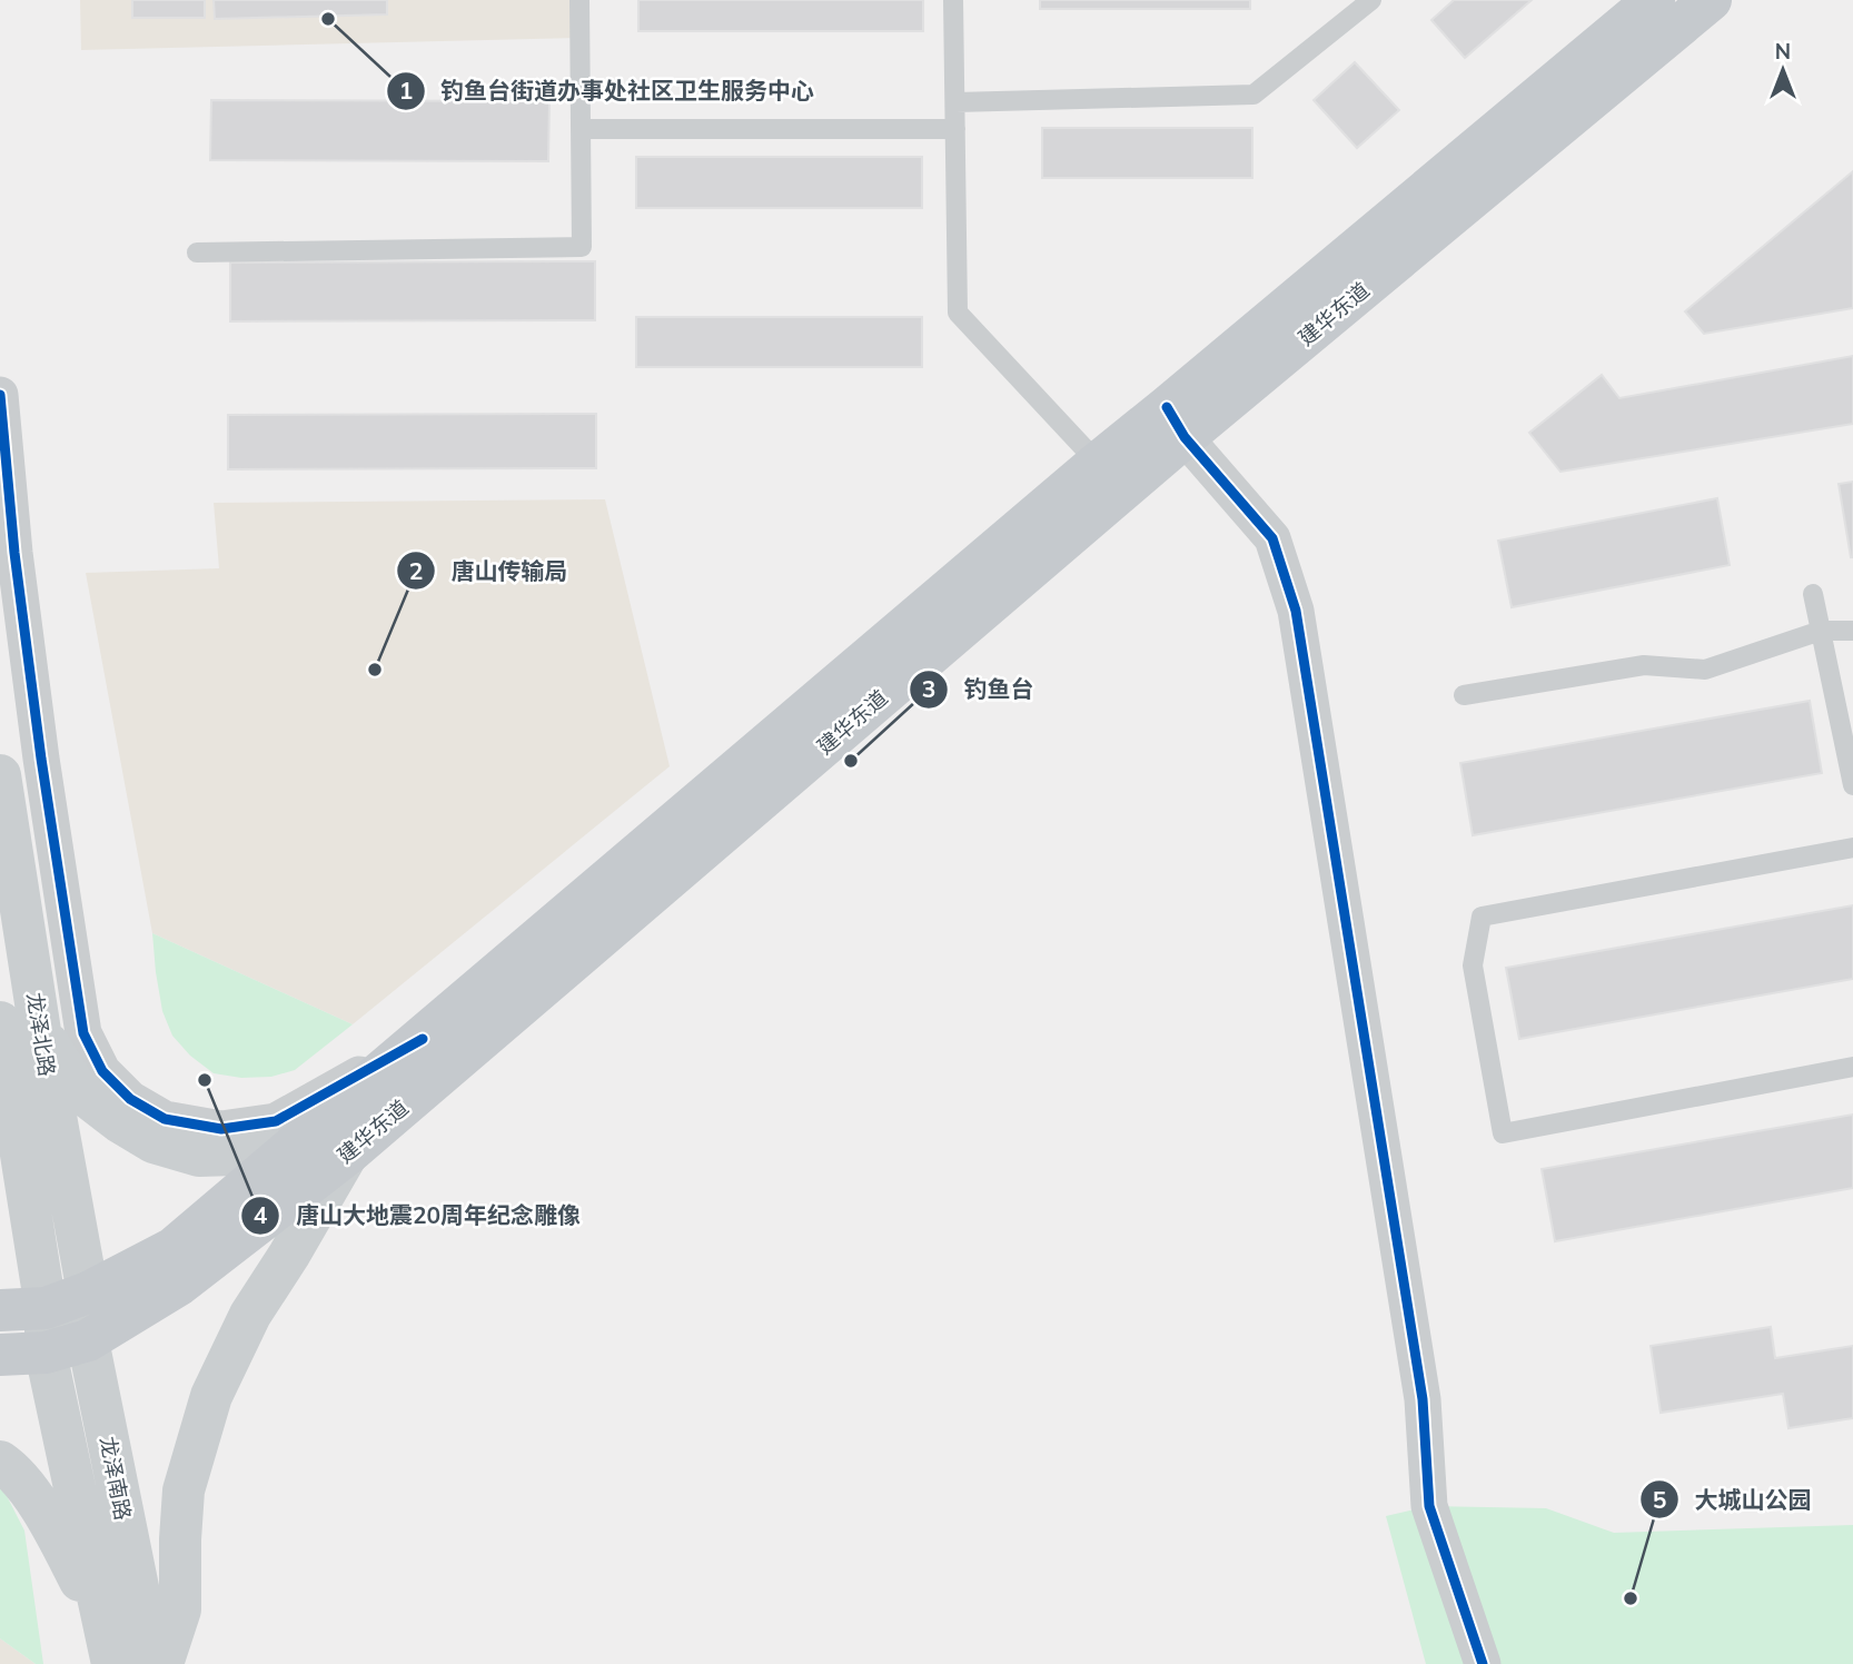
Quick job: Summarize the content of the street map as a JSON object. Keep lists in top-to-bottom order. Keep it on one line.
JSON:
{"streets":{"main road":["建华东道","龙泽北路","龙泽南路"]},"crossings":[["建华东道","龙泽北路"],["建华东道","龙泽南路"],["龙泽北路","龙泽南路"]],"places":["钓鱼台街道办事处社区卫生服务中心","唐山传输局","钓鱼台","唐山大地震20周年纪念雕像","大城山公园"],"north":"top"}
